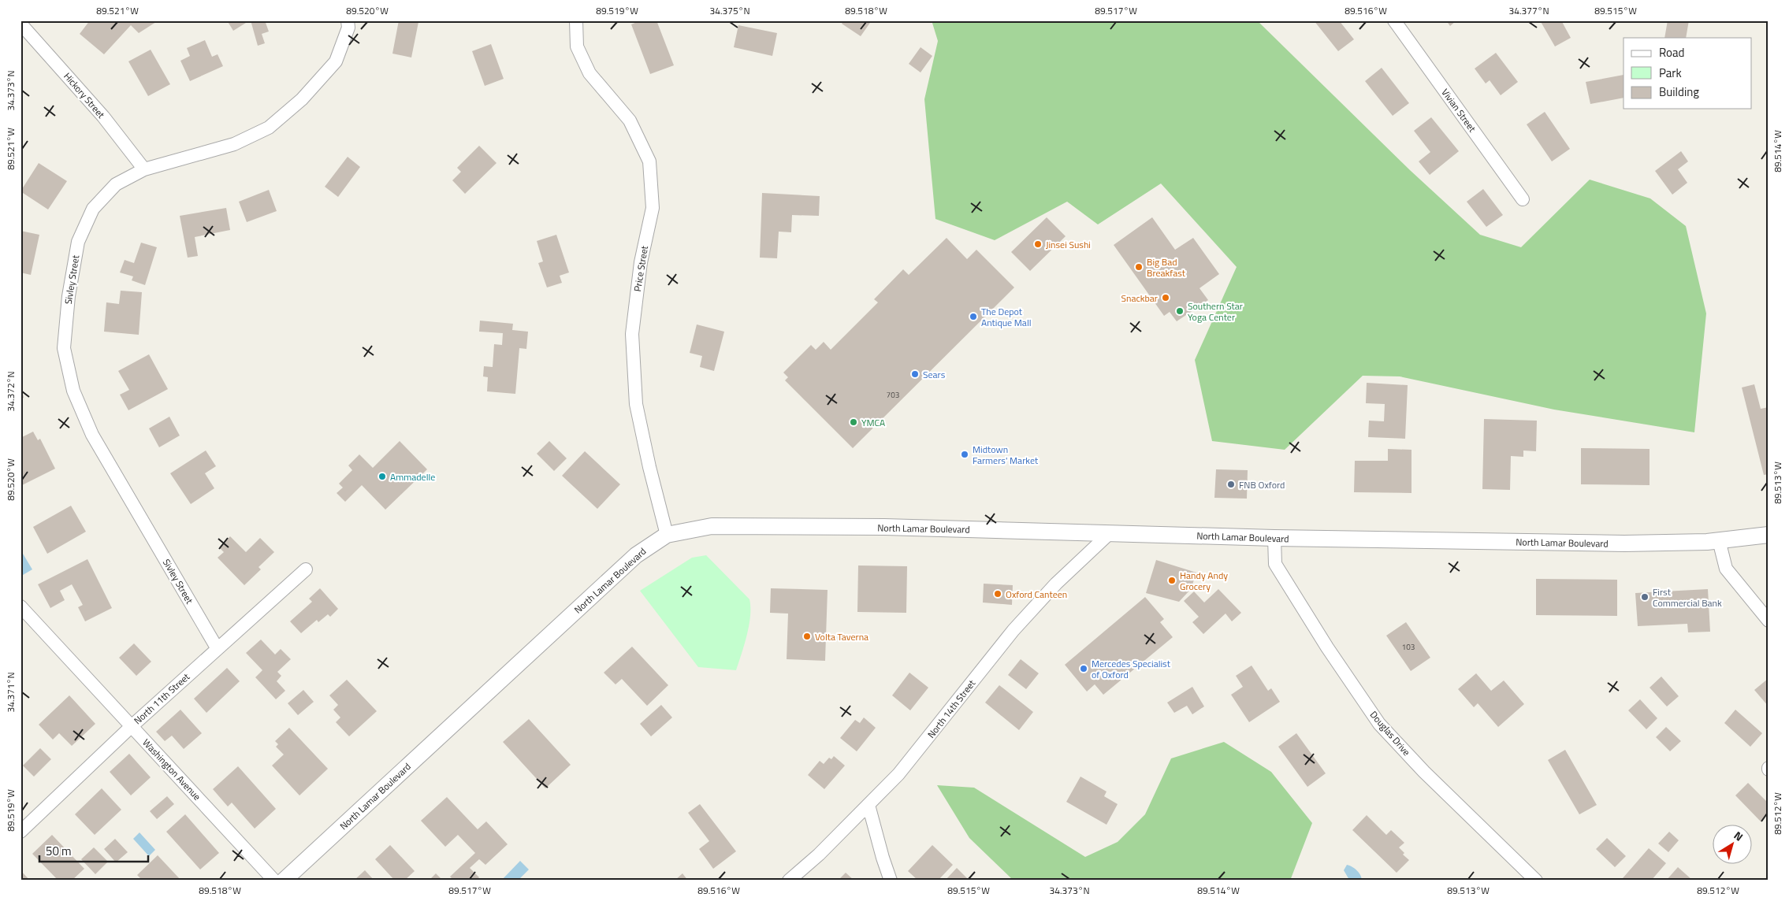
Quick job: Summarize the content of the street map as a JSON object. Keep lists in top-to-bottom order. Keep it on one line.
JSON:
{"streets":{"street":["Hickory Street","Vivian Street","Price Street","Sivley Street","North Lamar Boulevard","North 11th Street","North 14th Street","Douglas Drive","Washington Avenue"]},"crossings":[["Hickory Street","Sivley Street"],["Price Street","North Lamar Boulevard"],["Sivley Street","North 11th Street"],["North Lamar Boulevard","North 14th Street"],["North Lamar Boulevard","Douglas Drive"],["North 11th Street","Washington Avenue"]],"places":["Jinsei Sushi","Big Bad Breakfast","Snackbar","Southern Star Yoga Center","The Depot Antique Mall","Sears","YMCA","Midtown Farmers' Market","Ammadelle","FNB Oxford","Handy Andy Grocery","Oxford Canteen","First Commercial Bank","Volta Taverna","Mercedes Specialist of Oxford"],"house_numbers":["703","103"],"legend":["Road","Park","Building"],"scale_bar":"50 m","north":"top right","coordinates":["89.521°W","89.520°W","89.519°W","34.375°N","89.518°W","89.517°W","89.516°W","34.377°N","89.515°W","34.373°N","89.514°W","34.372°N","89.513°W","34.371°N","89.512°W"]}
